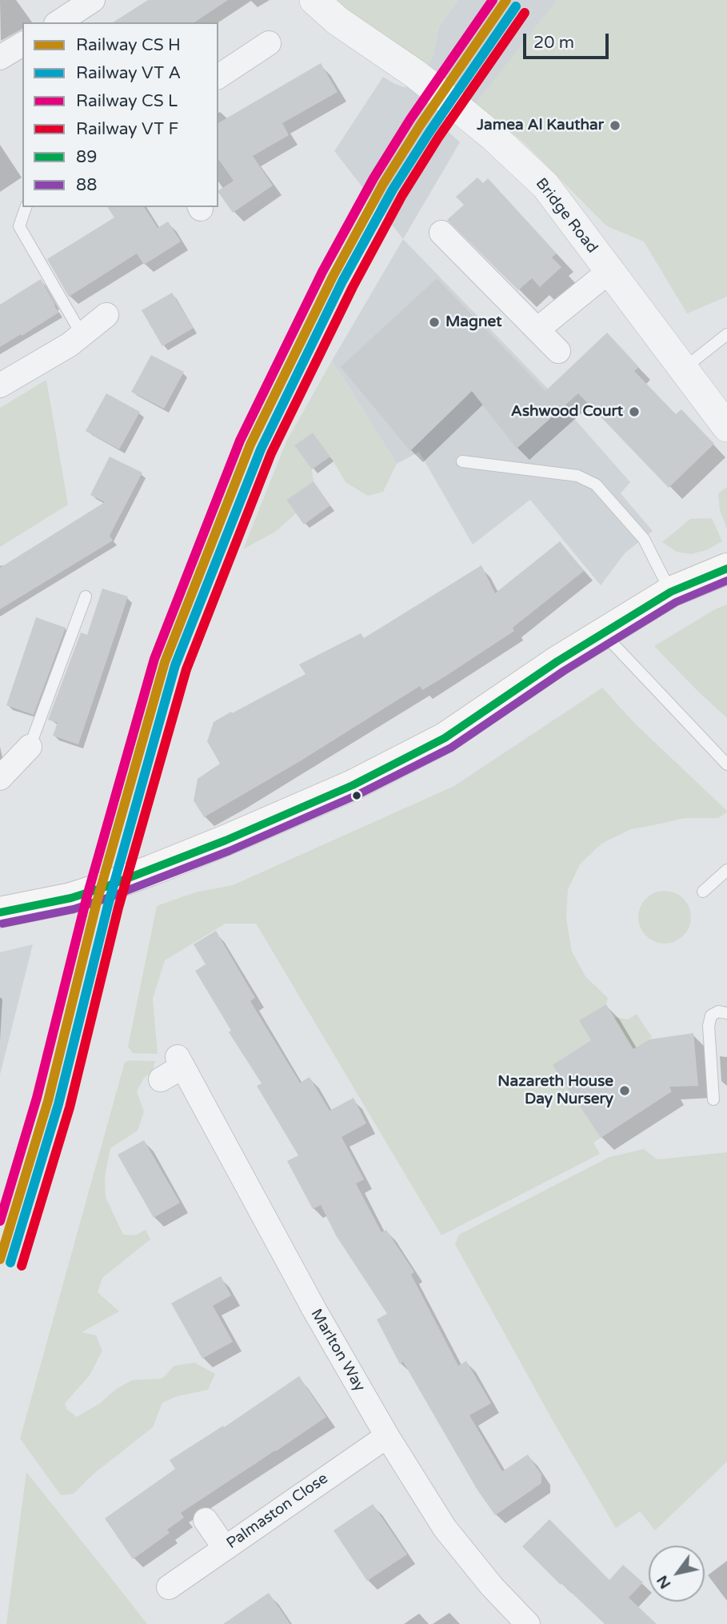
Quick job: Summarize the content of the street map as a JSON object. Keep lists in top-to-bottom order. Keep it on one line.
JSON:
{"streets":{"street":["Bridge Road","Marlton Way","Palmaston Close"]},"crossings":[["Marlton Way","Palmaston Close"]],"places":["Jamea Al Kauthar","Magnet","Ashwood Court","Nazareth House Day Nursery"],"lines":["transit line 89","transit line 88"],"legend":["Railway CS H","Railway VT A","Railway CS L","Railway VT F","89","88"],"scale_bar":"20 m","north":"bottom left"}
